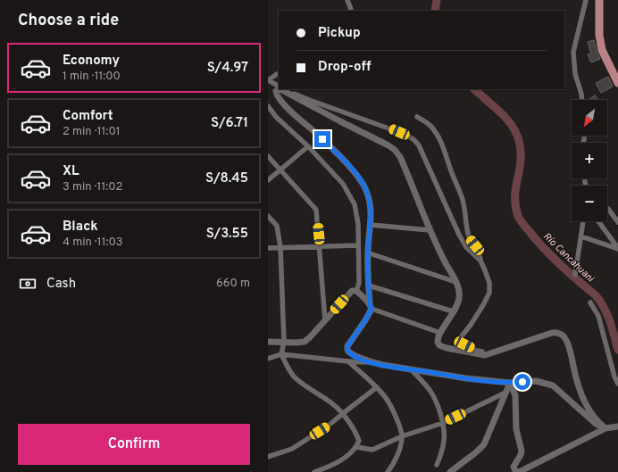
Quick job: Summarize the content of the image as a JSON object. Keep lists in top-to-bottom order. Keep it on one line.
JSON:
{"water":["Río Cancahuani"],"north":"bottom left","page":{"heading":"Choose a ride","banner":["Pickup","Drop-off"],"list":[{"name":"Economy","note":"1 min · 11:00","value":"S/4.97"},{"name":"Comfort","note":"2 min · 11:01","value":"S/6.71"},{"name":"XL","note":"3 min · 11:02","value":"S/8.45"},{"name":"Black","note":"4 min · 11:03","value":"S/3.55"}],"map_buttons":["+","−"],"pay":["Cash","660 m"],"buttons":"Confirm"}}
